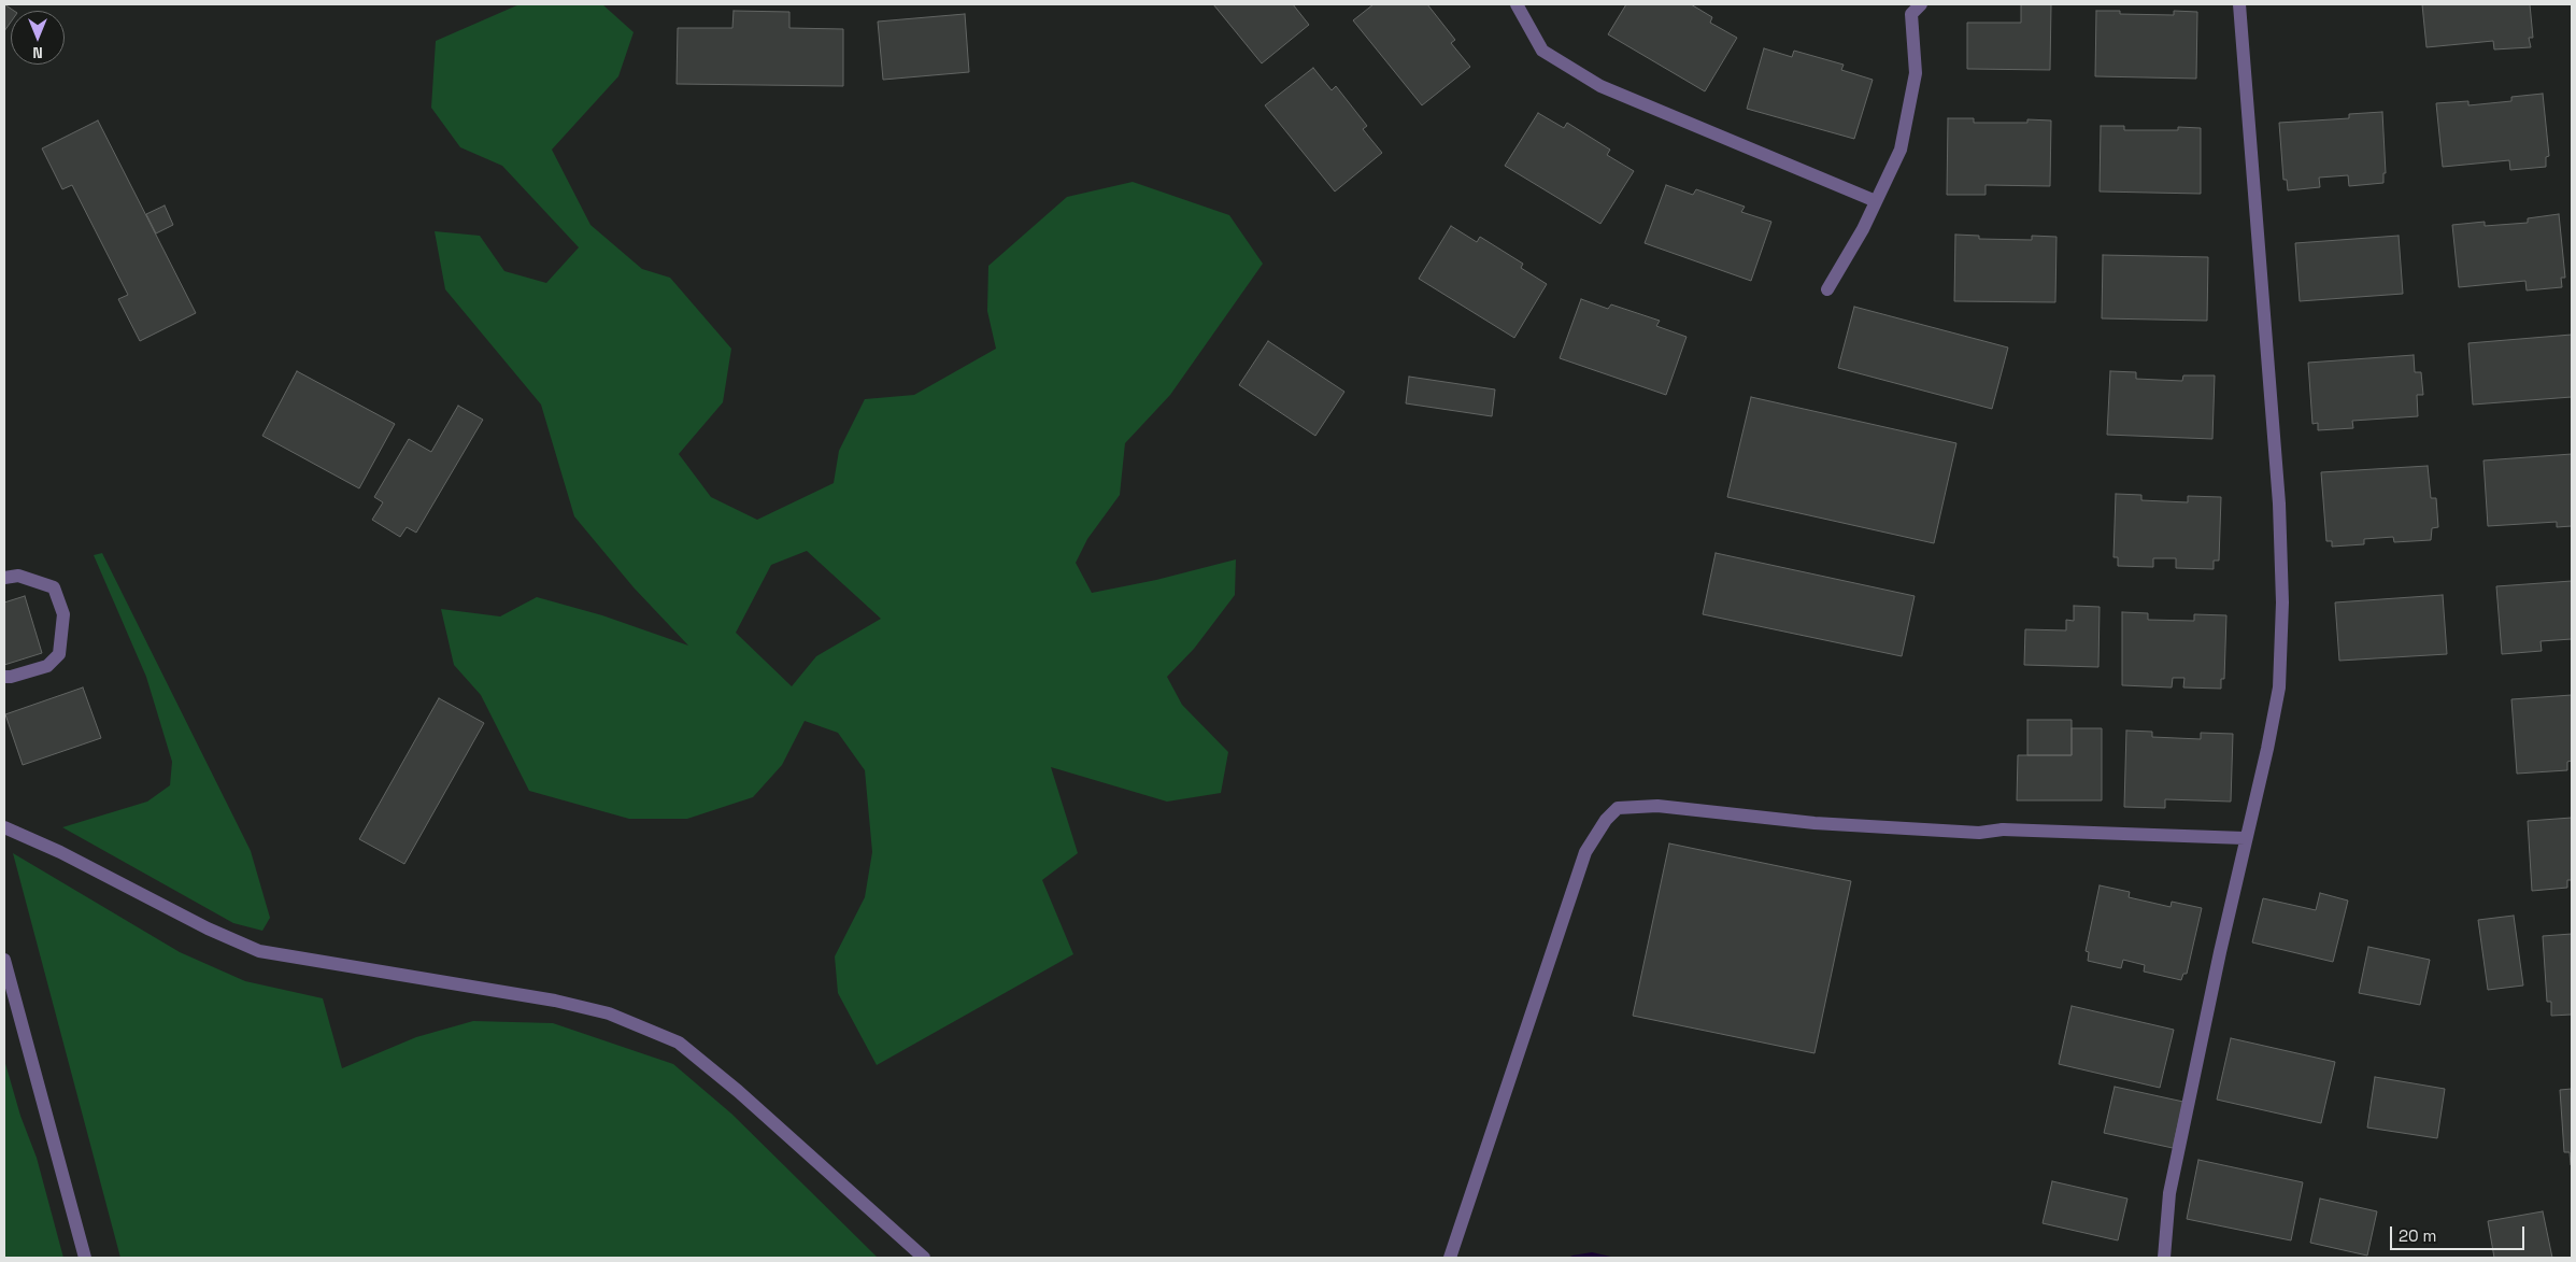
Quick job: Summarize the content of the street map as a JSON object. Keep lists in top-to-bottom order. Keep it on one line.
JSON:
{"scale_bar":"20 m","north":"bottom"}
